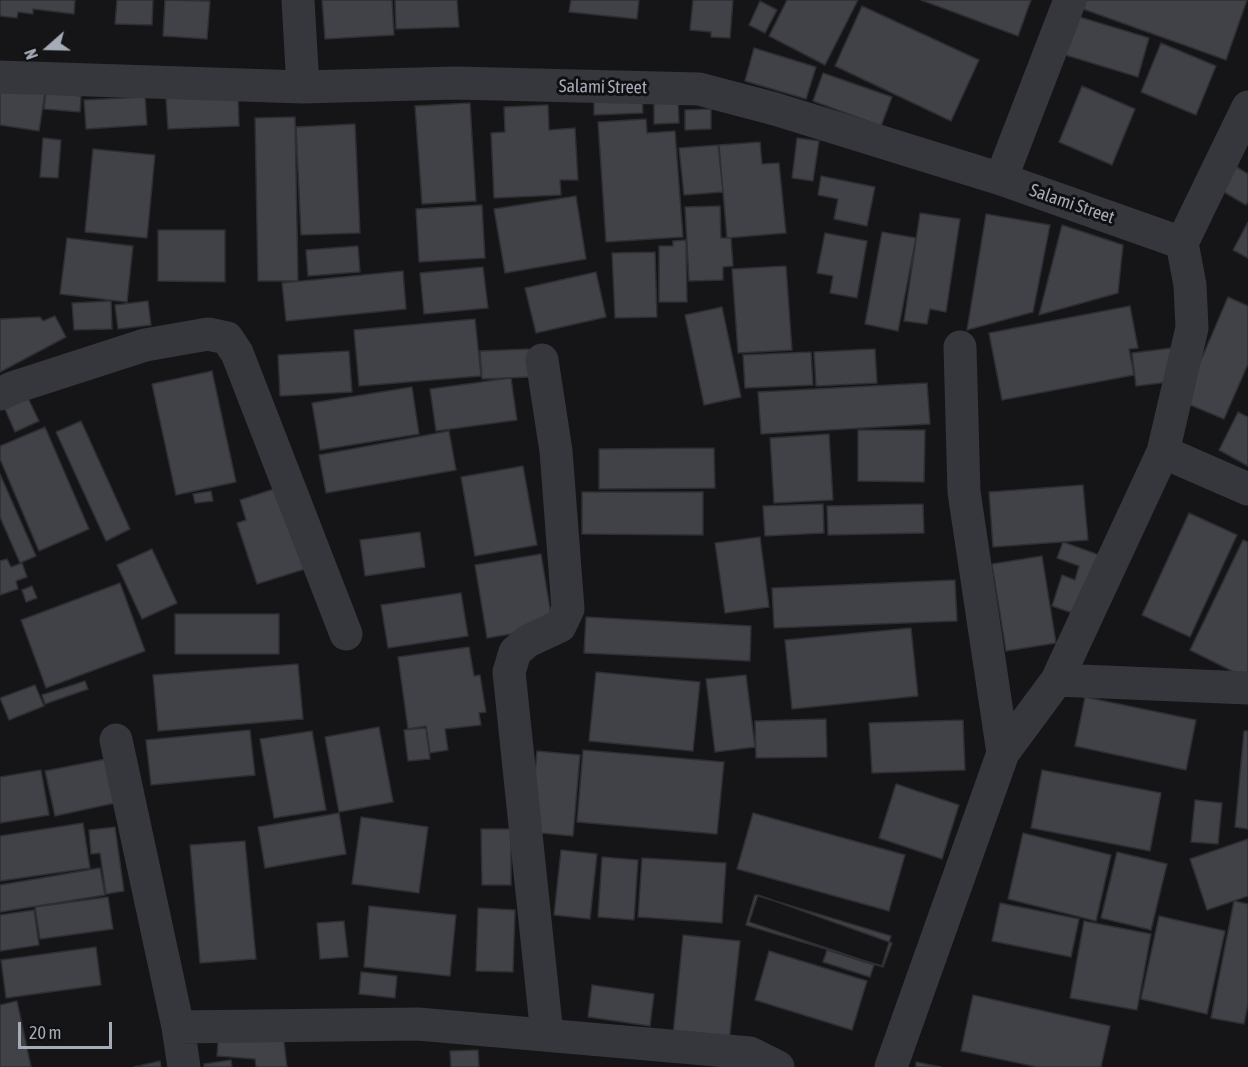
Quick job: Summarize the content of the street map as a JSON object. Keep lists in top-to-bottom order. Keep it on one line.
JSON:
{"streets":{"street":["Salami Street"]},"scale_bar":"20 m","north":"left"}
